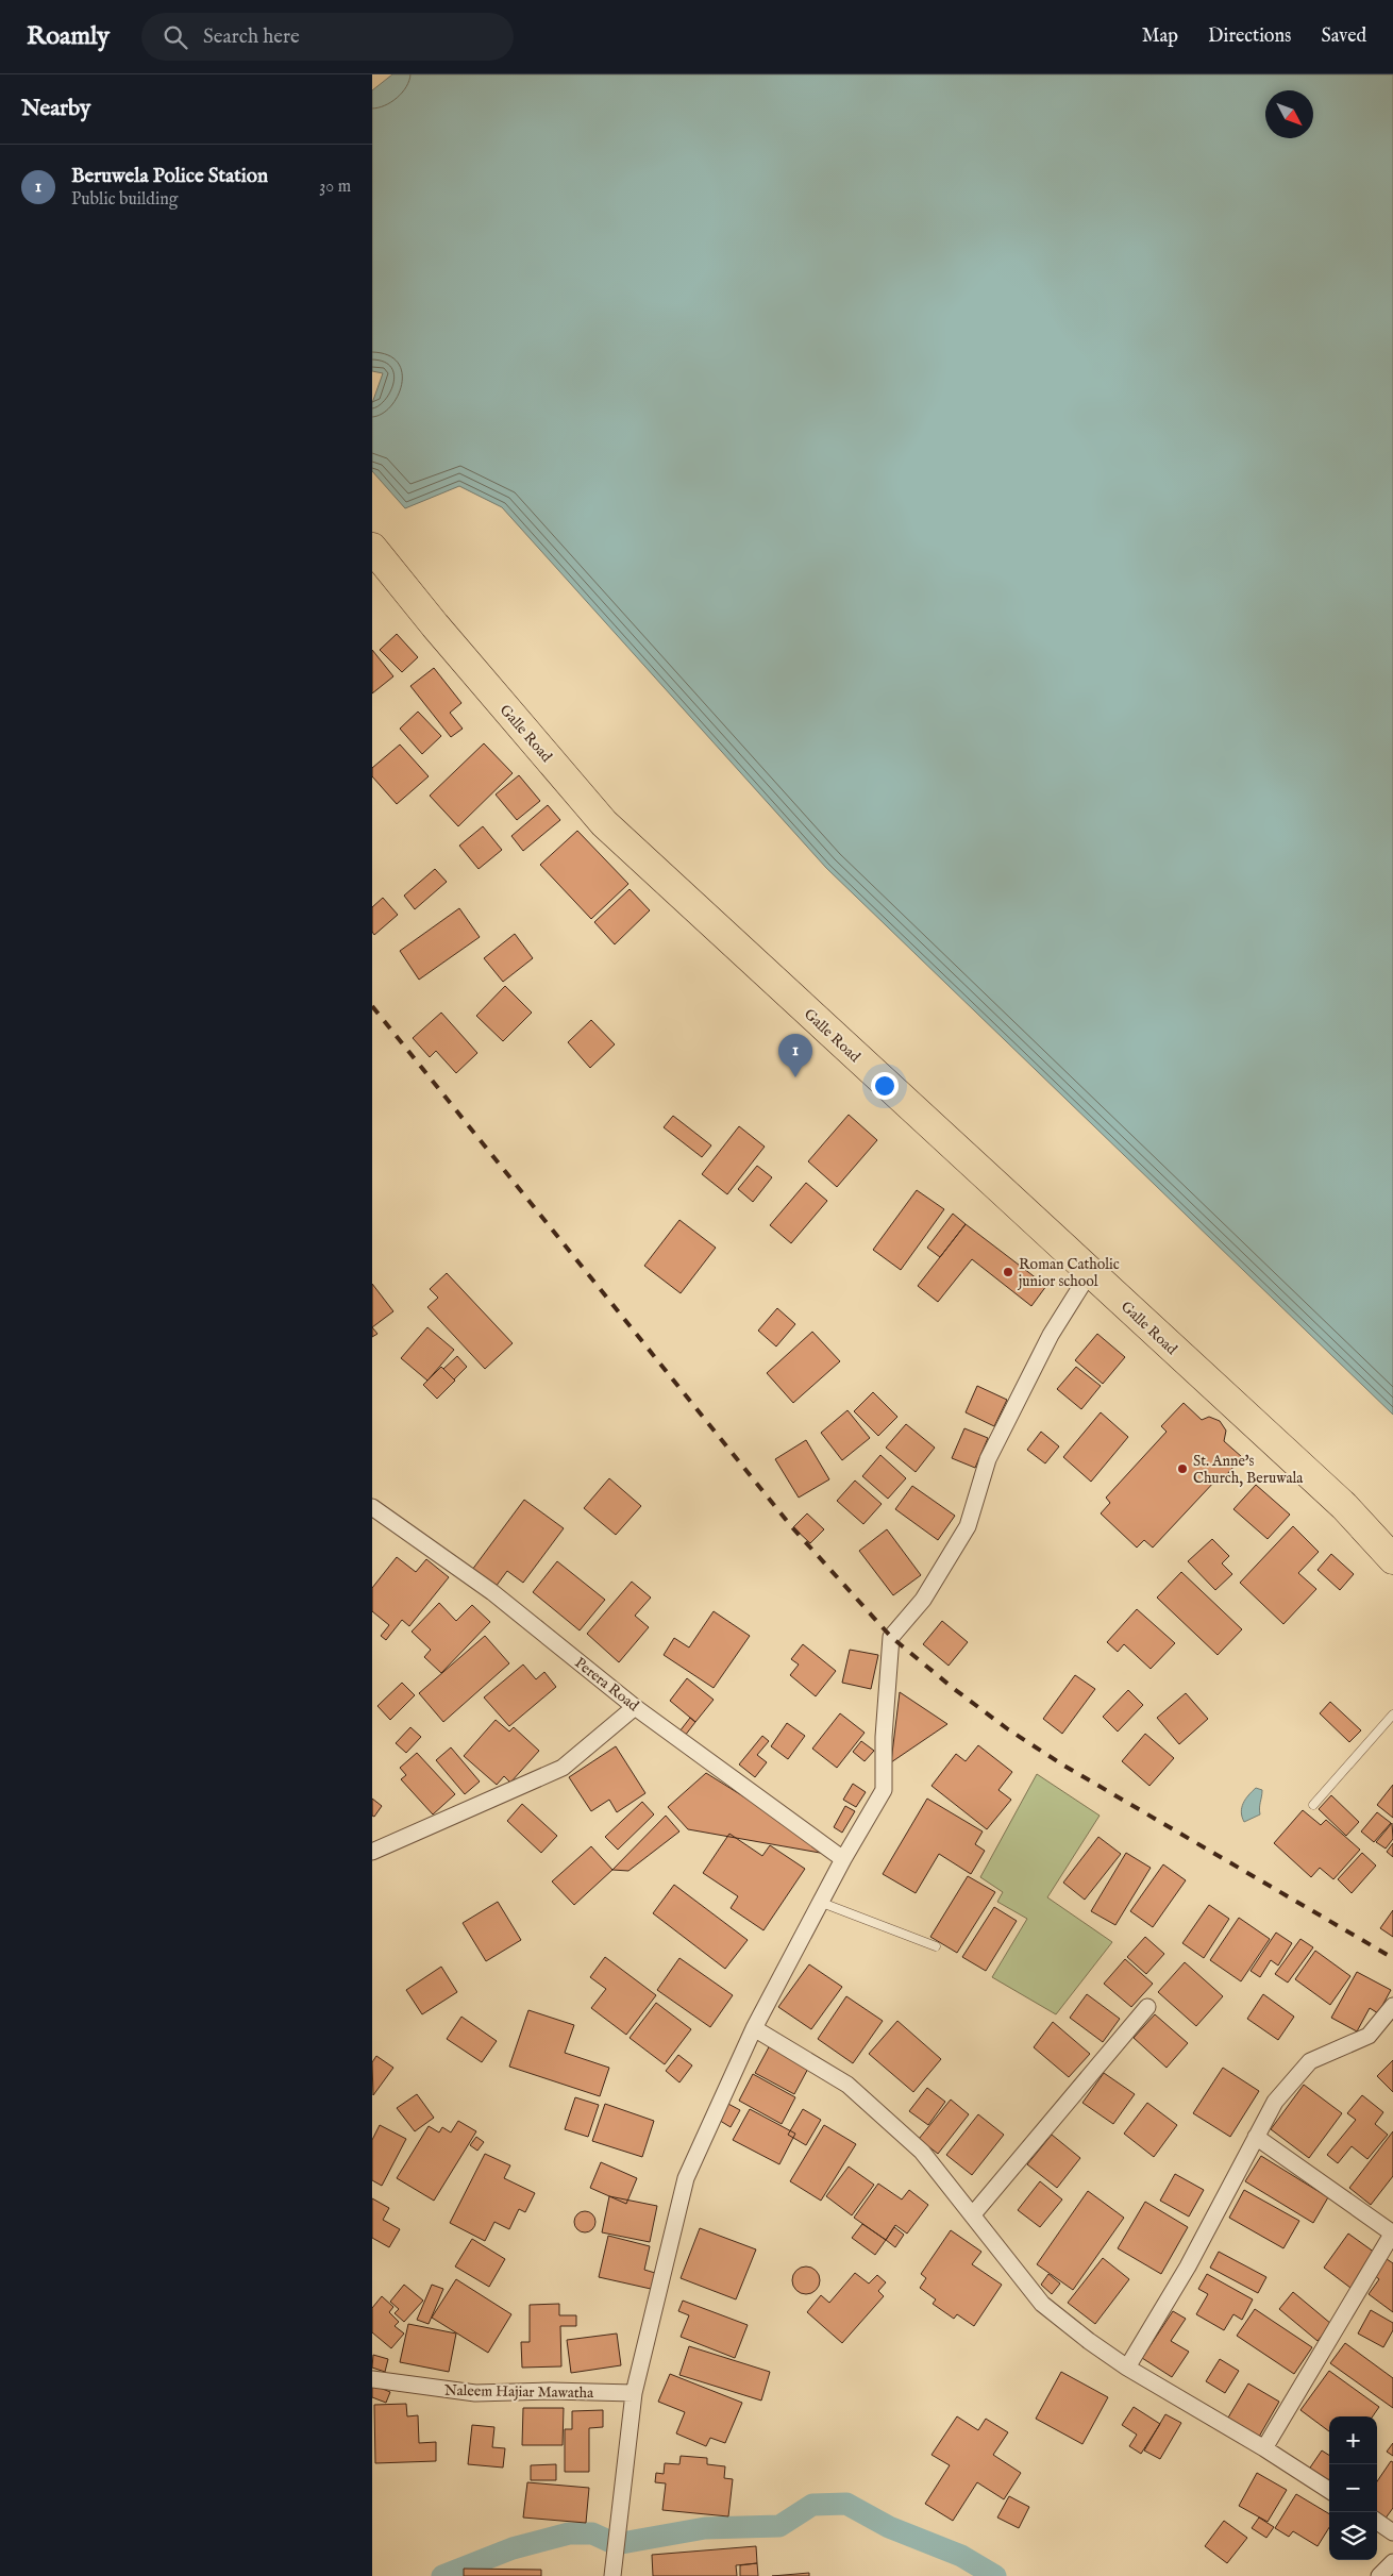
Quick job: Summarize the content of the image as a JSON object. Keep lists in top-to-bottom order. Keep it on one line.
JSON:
{"streets":{"highway":["Galle Road"],"street":["Perera Road","Naleem Hajiar Mawatha"]},"places":["Roman Catholic junior school","St. Anne's Church, Beruwala"],"north":"bottom right","page":{"header":"Roamly","search":"Search here","nav":["Map","Directions","Saved"],"heading":"Nearby","list":[{"mark":"1","name":"Beruwela Police Station","note":"Public building","value":"30 m"}],"pins":"1","map_buttons":["+","−"]}}
